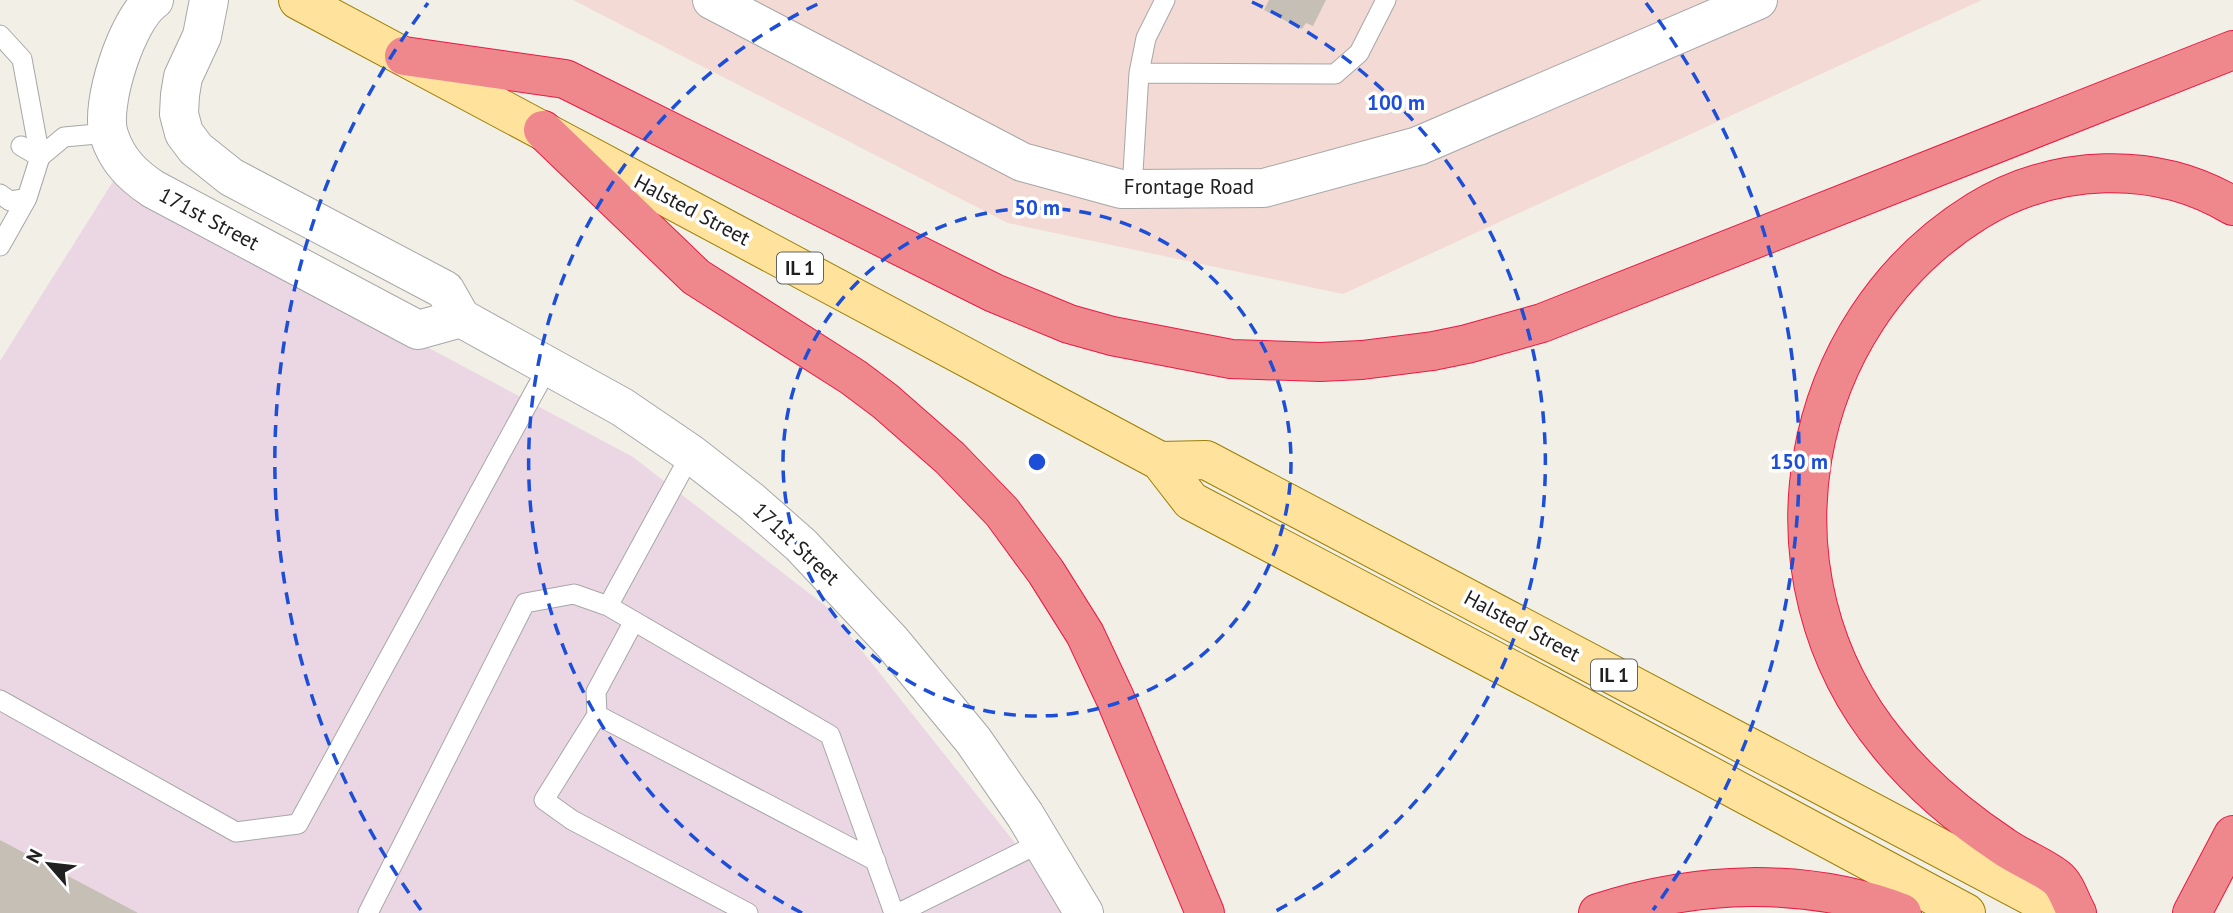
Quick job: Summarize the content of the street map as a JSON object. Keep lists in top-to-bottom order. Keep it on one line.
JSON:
{"streets":{"main road":["Halsted Street","IL 1"],"street":["Frontage Road","171st Street"]},"north":"top left","rings":["100 m","50 m","150 m"]}
